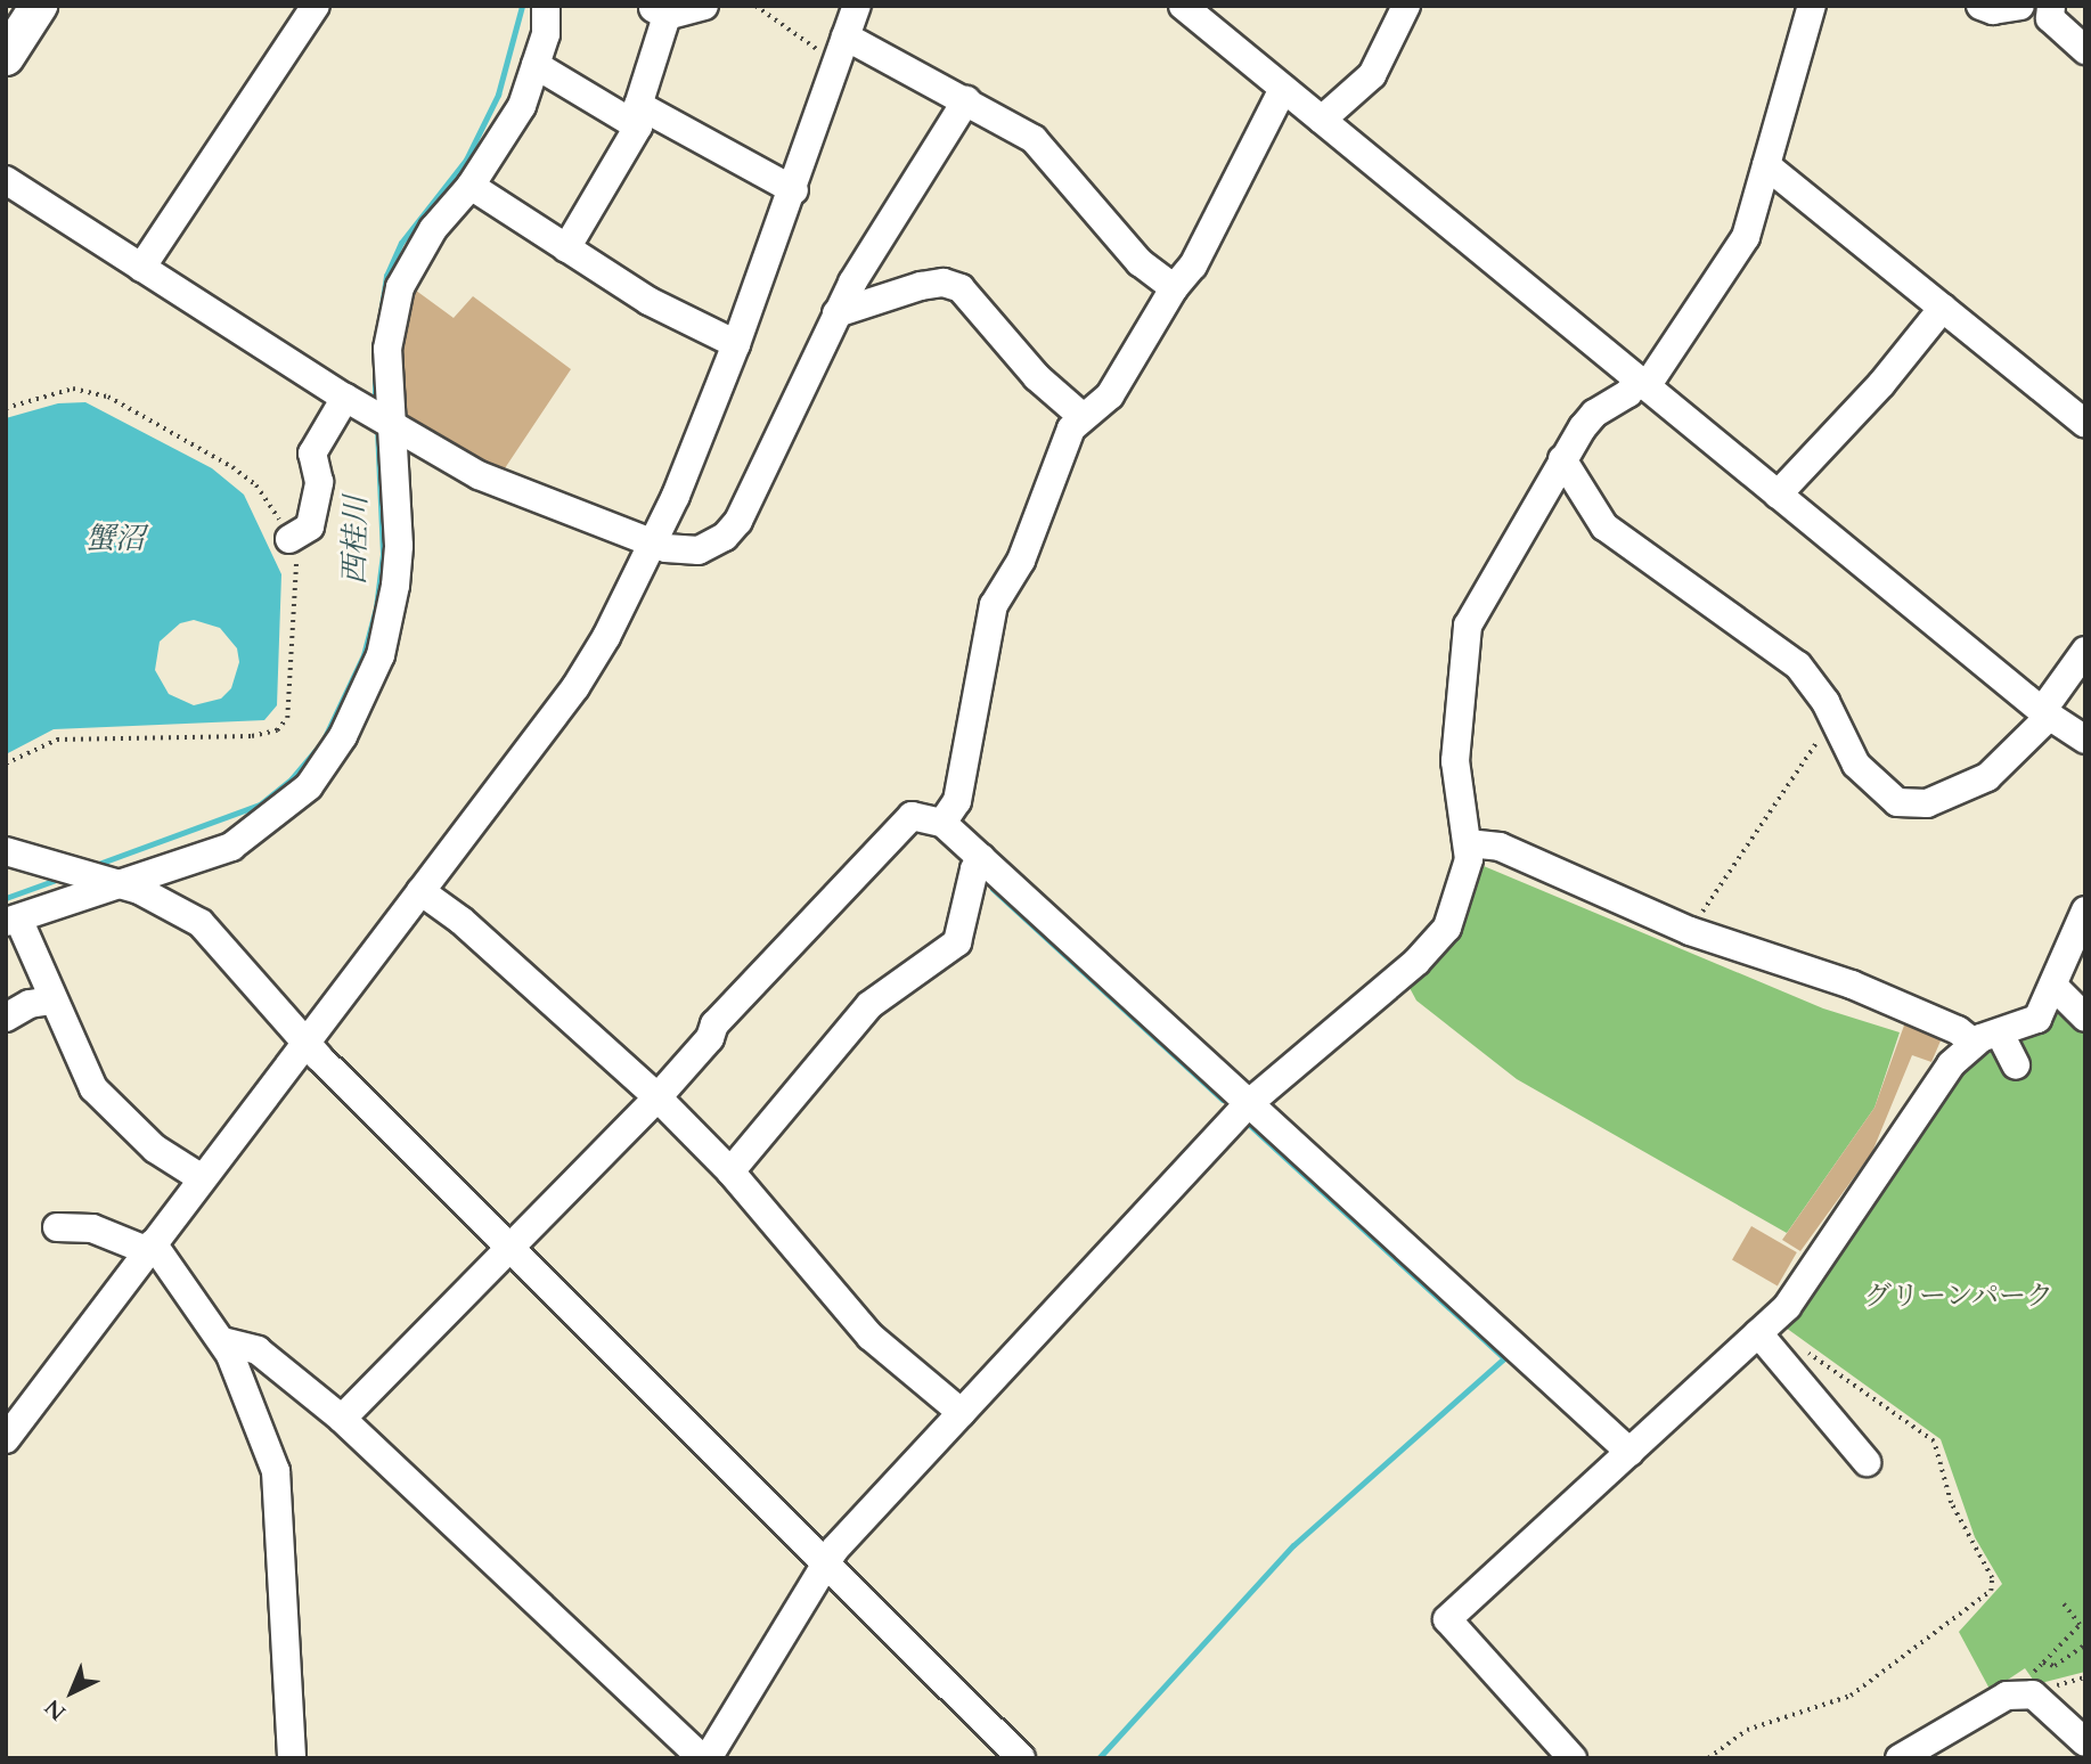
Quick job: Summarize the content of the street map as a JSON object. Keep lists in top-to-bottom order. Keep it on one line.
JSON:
{"water":["蟹沼","西桂川"],"parks":["グリーンパーク"],"north":"bottom left"}
